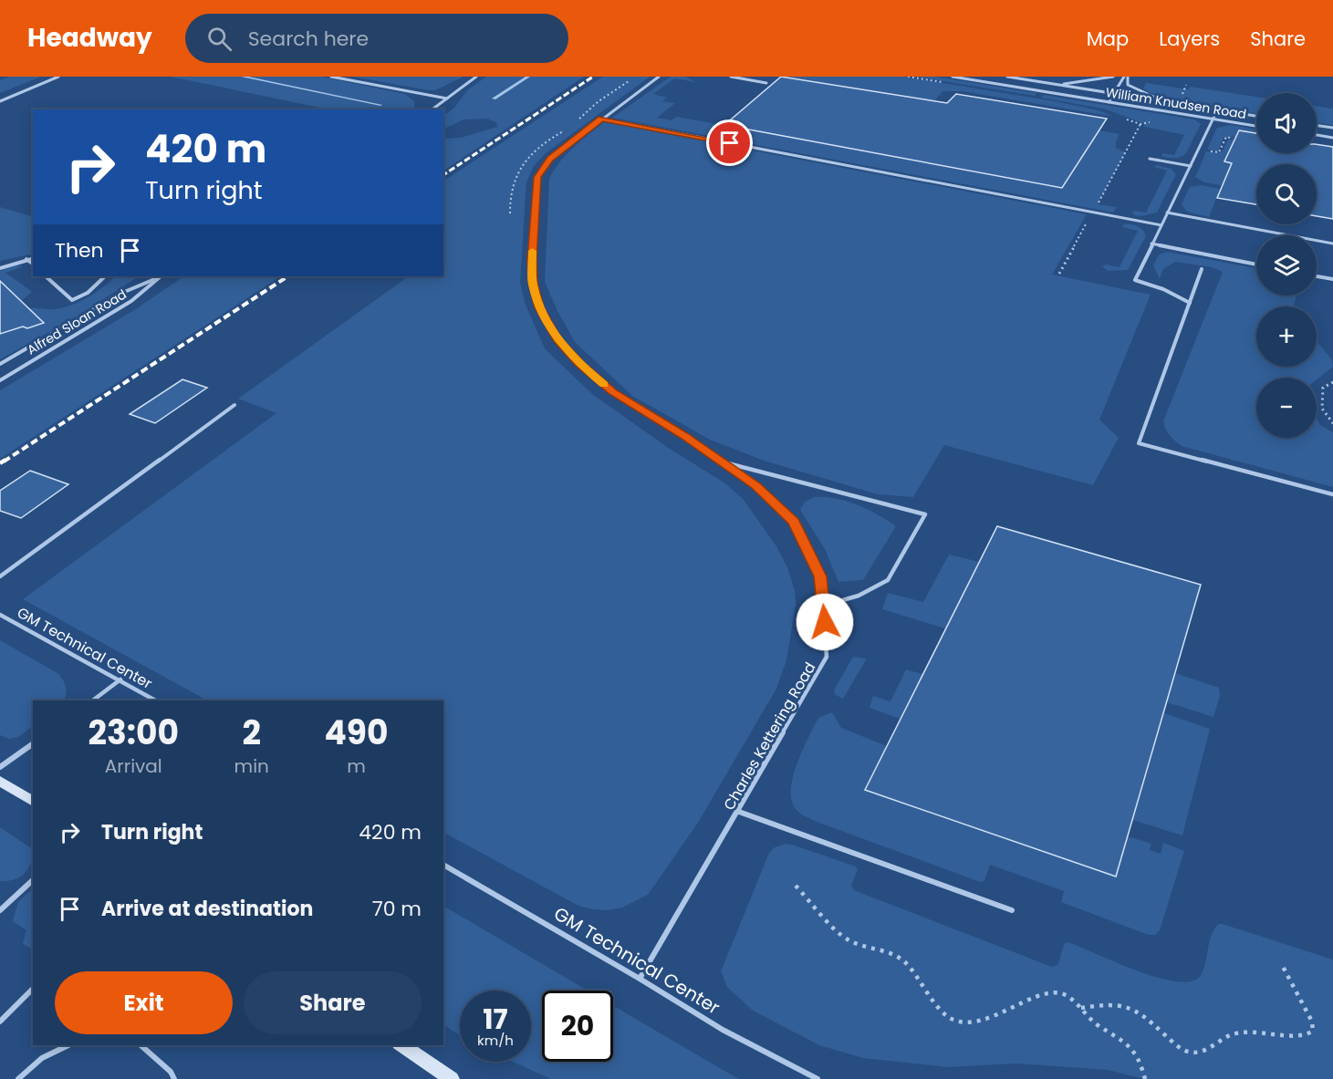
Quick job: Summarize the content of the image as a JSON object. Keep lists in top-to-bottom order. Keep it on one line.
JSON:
{"streets":{"lane":["William Knudsen Road","Alfred Sloan Road","GM Technical Center","Charles Kettering Road"]},"crossings":[["GM Technical Center","Charles Kettering Road"]],"page":{"header":"Headway","search":"Search here","nav":["Map","Layers","Share"],"map_buttons":["+","−"],"turn":["420 m","Turn right"],"then":"Then","eta":["23:00","Arrival","2","min","490","m"],"list":[{"name":"Turn right","value":"420 m"},{"name":"Arrive at destination","value":"70 m"}],"buttons":["Exit","Share"],"speed":"17 km/h","limit":"20"}}
